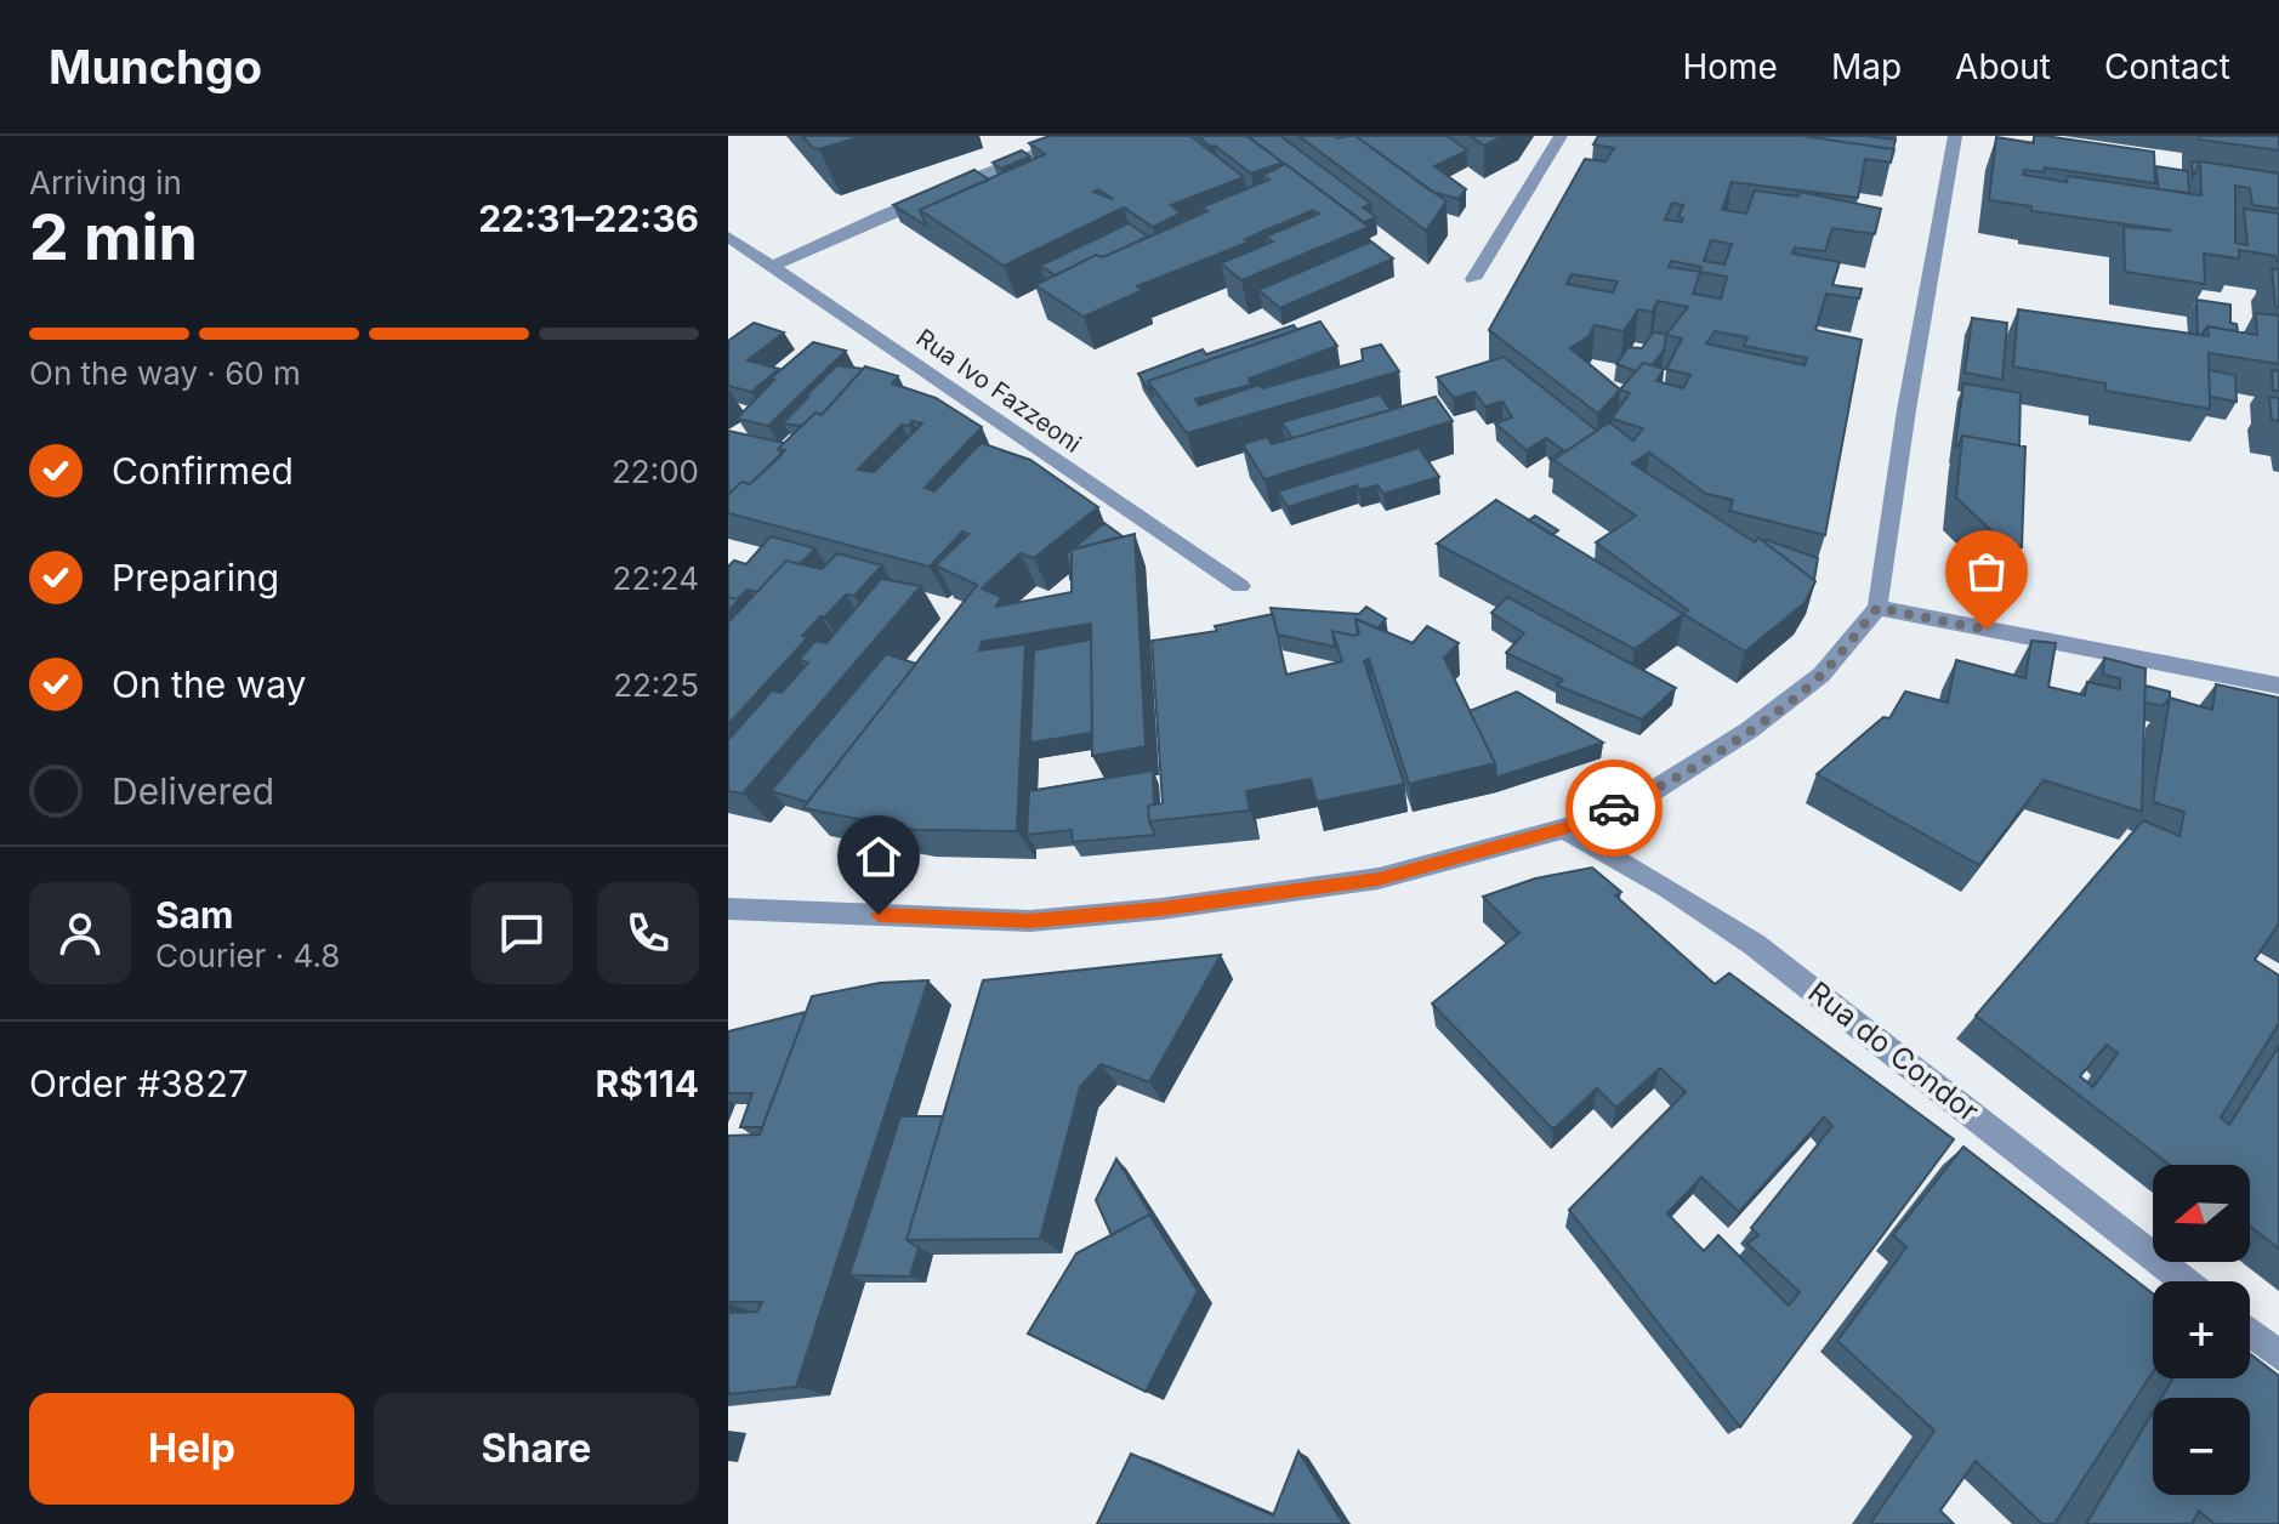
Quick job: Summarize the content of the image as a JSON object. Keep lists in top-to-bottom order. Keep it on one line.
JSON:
{"streets":{"street":["Rua Ivo Fazzeoni","Rua do Condor"]},"north":"left","page":{"header":"Munchgo","nav":["Home","Map","About","Contact"],"heading":["2 min","Arriving in","22:31–22:36"],"panel":["Sam","Courier · 4.8","Order #3827","R$114"],"bar":"On the way · 60 m","list":[["Confirmed","22:00"],["Preparing","22:24"],["On the way","22:25"],"Delivered"],"map_buttons":["+","−"],"buttons":["Help","Share"]}}
